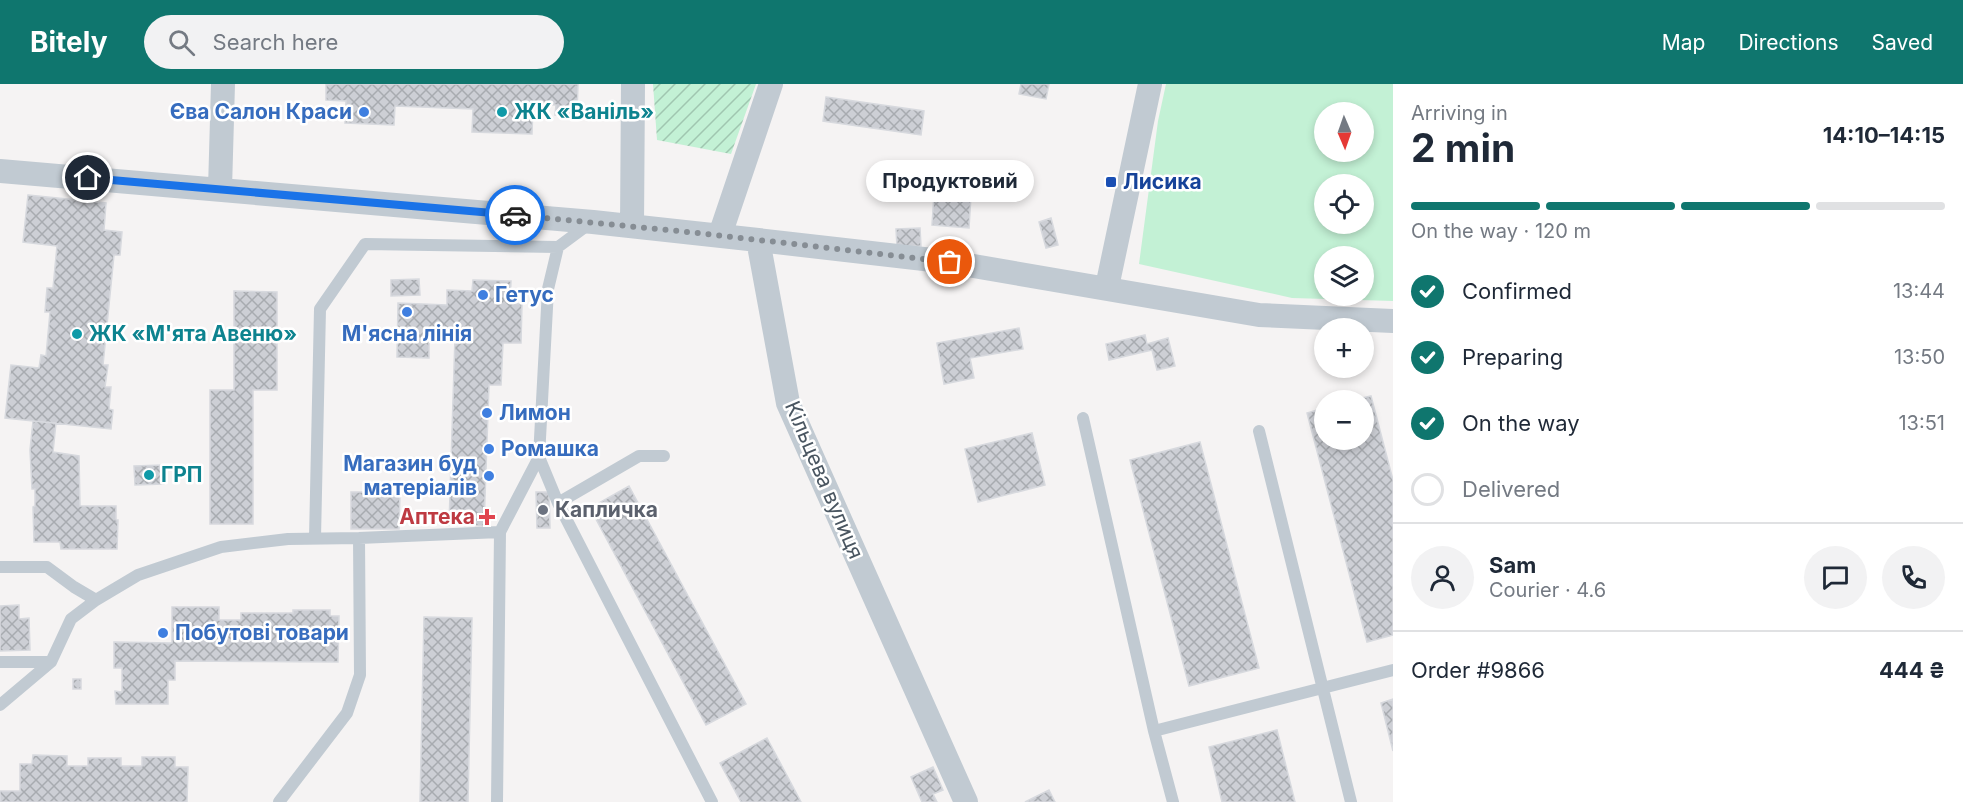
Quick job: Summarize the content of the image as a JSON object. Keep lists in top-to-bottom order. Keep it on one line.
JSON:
{"streets":{"street":["Кільцева вулиця"]},"places":{"other":["Єва Салон Краси","ЖК «Ваніль»","Продуктовий","Гетус","М'ясна лінія","ЖК «М'ята Авеню»","Лимон","Ромашка","ГРП","Магазин буд матеріалів","Капличка","Побутові товари"],"transit":["Лисика"],"health":["Аптека"]},"north":"bottom","page":{"header":"Bitely","search":"Search here","nav":["Map","Directions","Saved"],"heading":["2 min","Arriving in","14:10–14:15"],"panel":["Sam","Courier · 4.6","Order #9866","444 ₴"],"map_buttons":["+","−"],"bubble":"Продуктовий","bar":"On the way · 120 m","list":[["Confirmed","13:44"],["Preparing","13:50"],["On the way","13:51"],"Delivered"]}}
